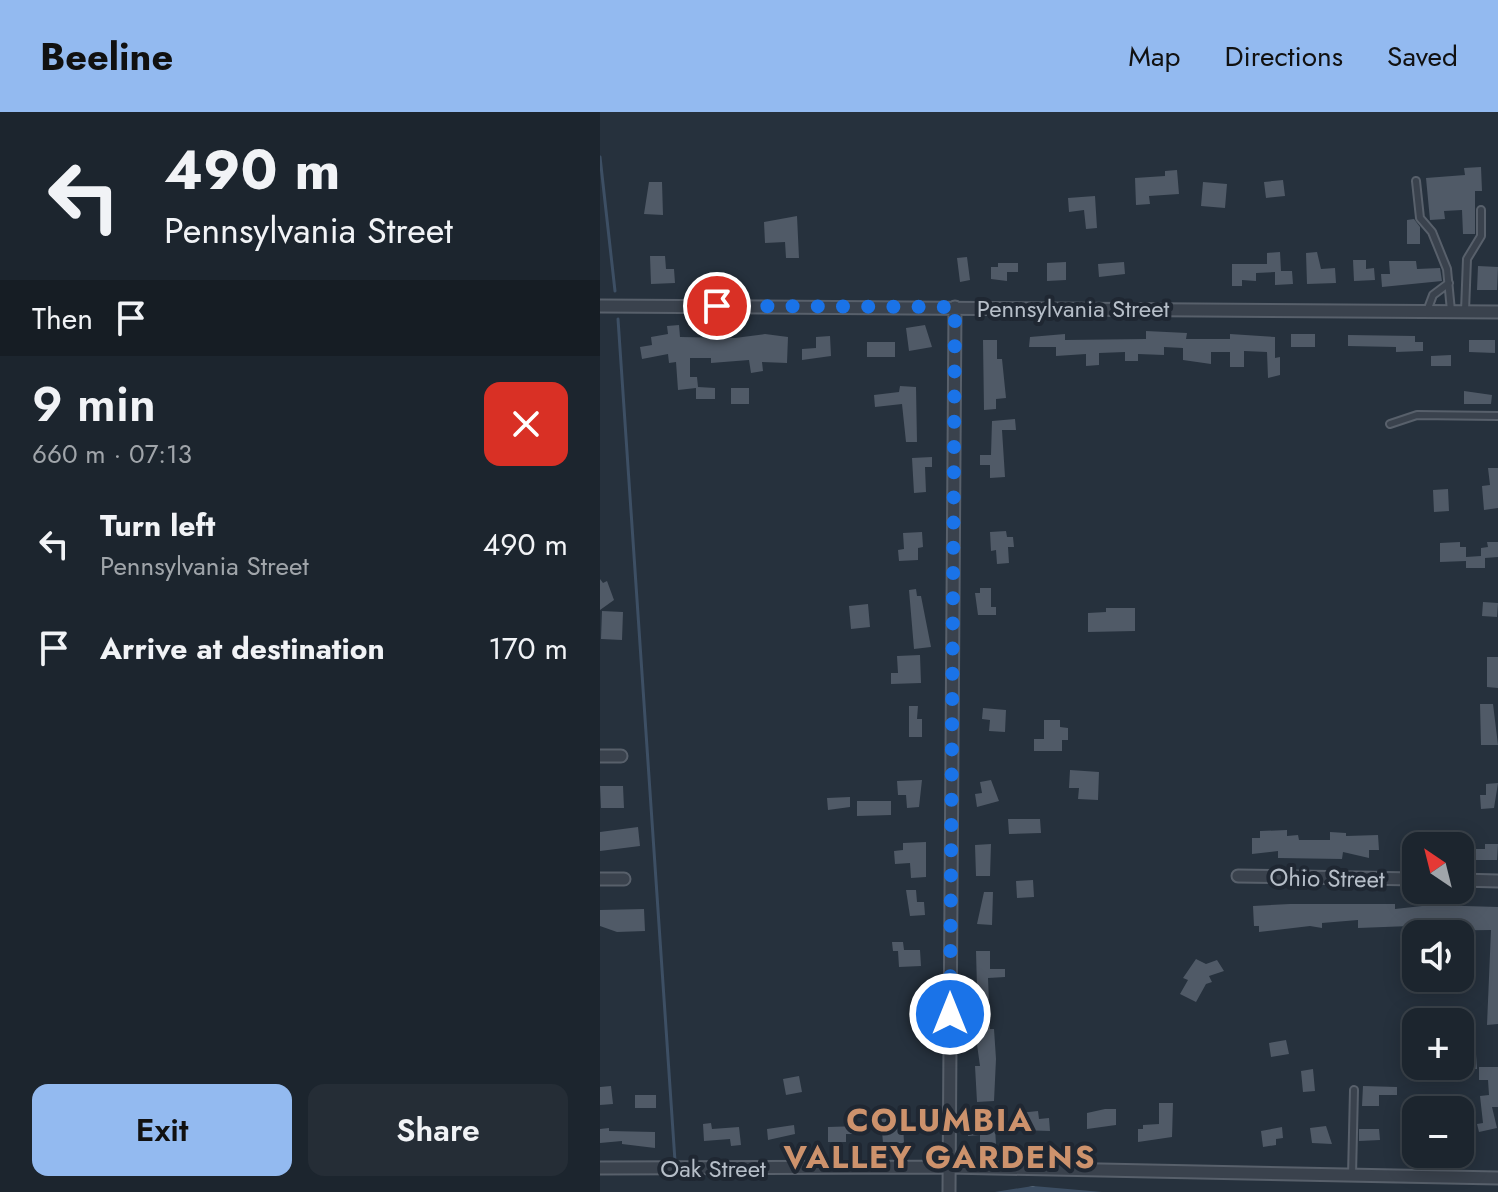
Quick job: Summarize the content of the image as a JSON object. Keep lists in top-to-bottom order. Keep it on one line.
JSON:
{"streets":{"street":["Pennsylvania Street","Ohio Street","Oak Street"]},"districts":["COLUMBIA VALLEY GARDENS"],"north":"top left","page":{"header":"Beeline","nav":["Map","Directions","Saved"],"turn":["490 m","Pennsylvania Street"],"then":"Then","heading":["9 min","660 m · 07:13"],"list":[{"name":"Turn left","note":"Pennsylvania Street","value":"490 m"},{"name":"Arrive at destination","value":"170 m"}],"map_buttons":["+","−"],"buttons":["Exit","Share"]}}
